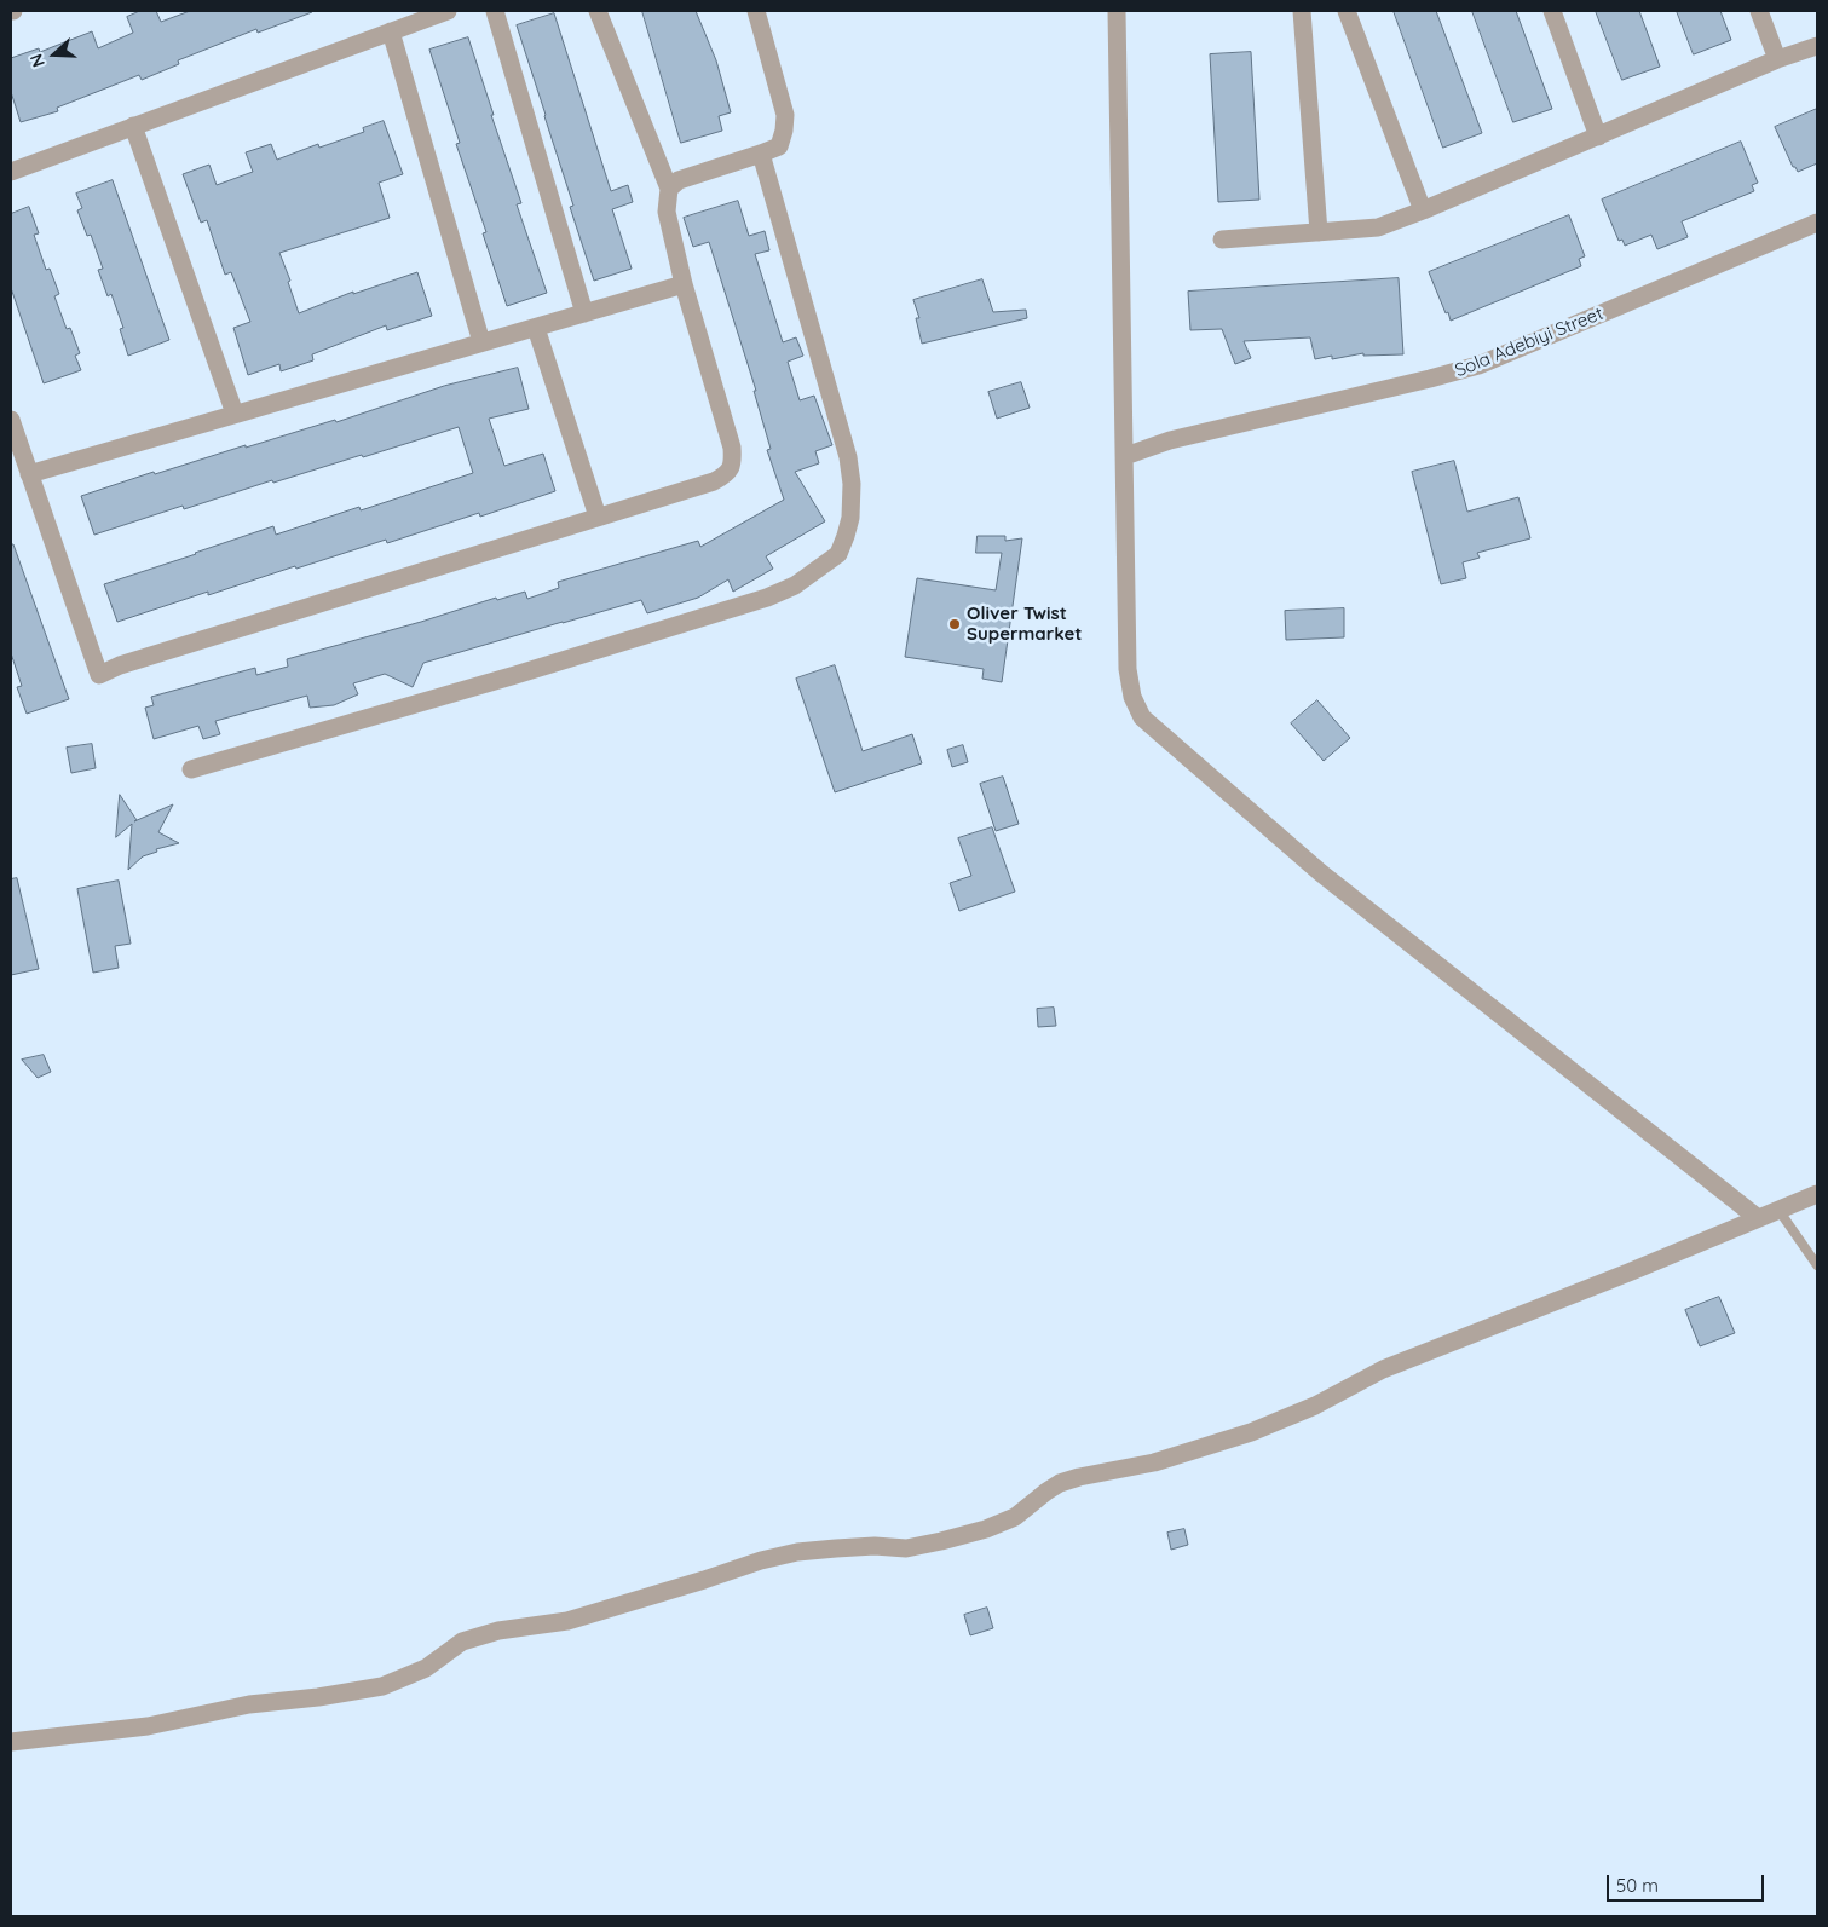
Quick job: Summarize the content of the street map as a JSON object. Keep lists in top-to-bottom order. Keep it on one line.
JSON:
{"streets":{"street":["Sola Adebiyi Street"]},"places":["Oliver Twist Supermarket"],"scale_bar":"50 m","north":"left"}
